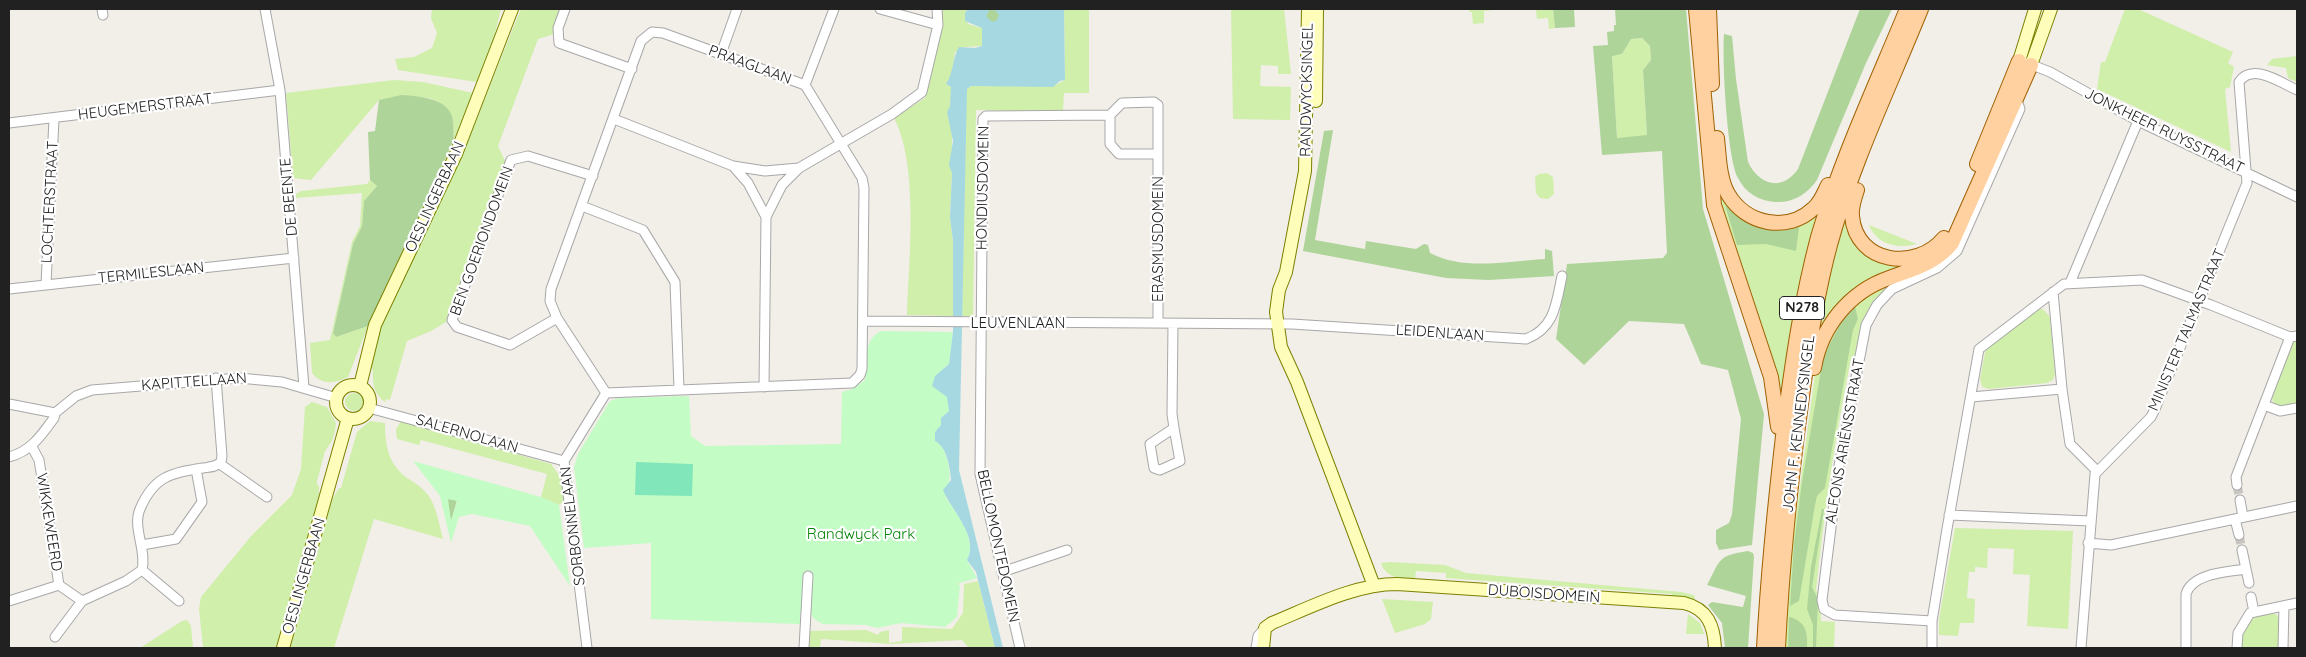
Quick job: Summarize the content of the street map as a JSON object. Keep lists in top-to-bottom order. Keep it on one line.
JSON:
{"streets":{"main road":["N278","JOHN F. KENNEDYSINGEL"],"street":["PRAAGLAAN","RANDWYCKSINGEL","HEUGEMERSTRAAT","JONKHEER RUYSSTRAAT","HONDIUSDOMEIN","DE BEENTE","OESLINGERBAAN","LOCHTERSTRAAT","ERASMUSDOMEIN","BEN GOERIONDOMEIN","TERMILESLAAN","LEUVENLAAN","MINISTER TALMASTRAAT","LEIDENLAAN","KAPITTELLAAN","SALERNOLAAN","ALFONS ARIËNSSTRAAT","WIKKEWEERD","SORBONNELAAN","BELLOMONTEDOMEIN","DUBOISDOMEIN"]},"crossings":[["PRAAGLAAN","BEN GOERIONDOMEIN"],["PRAAGLAAN","LEUVENLAAN"],["PRAAGLAAN","SORBONNELAAN"],["RANDWYCKSINGEL","LEUVENLAAN"],["RANDWYCKSINGEL","LEIDENLAAN"],["RANDWYCKSINGEL","DUBOISDOMEIN"],["HEUGEMERSTRAAT","DE BEENTE"],["HEUGEMERSTRAAT","LOCHTERSTRAAT"],["JONKHEER RUYSSTRAAT","MINISTER TALMASTRAAT"],["HONDIUSDOMEIN","ERASMUSDOMEIN"],["HONDIUSDOMEIN","LEUVENLAAN"],["HONDIUSDOMEIN","BELLOMONTEDOMEIN"],["DE BEENTE","TERMILESLAAN"],["DE BEENTE","KAPITTELLAAN"],["OESLINGERBAAN","KAPITTELLAAN"],["OESLINGERBAAN","SALERNOLAAN"],["LOCHTERSTRAAT","TERMILESLAAN"],["ERASMUSDOMEIN","LEUVENLAAN"],["LEUVENLAAN","LEIDENLAAN"],["LEUVENLAAN","BELLOMONTEDOMEIN"],["KAPITTELLAAN","SALERNOLAAN"],["KAPITTELLAAN","WIKKEWEERD"],["SALERNOLAAN","SORBONNELAAN"]],"parks":["Randwyck Park"]}
